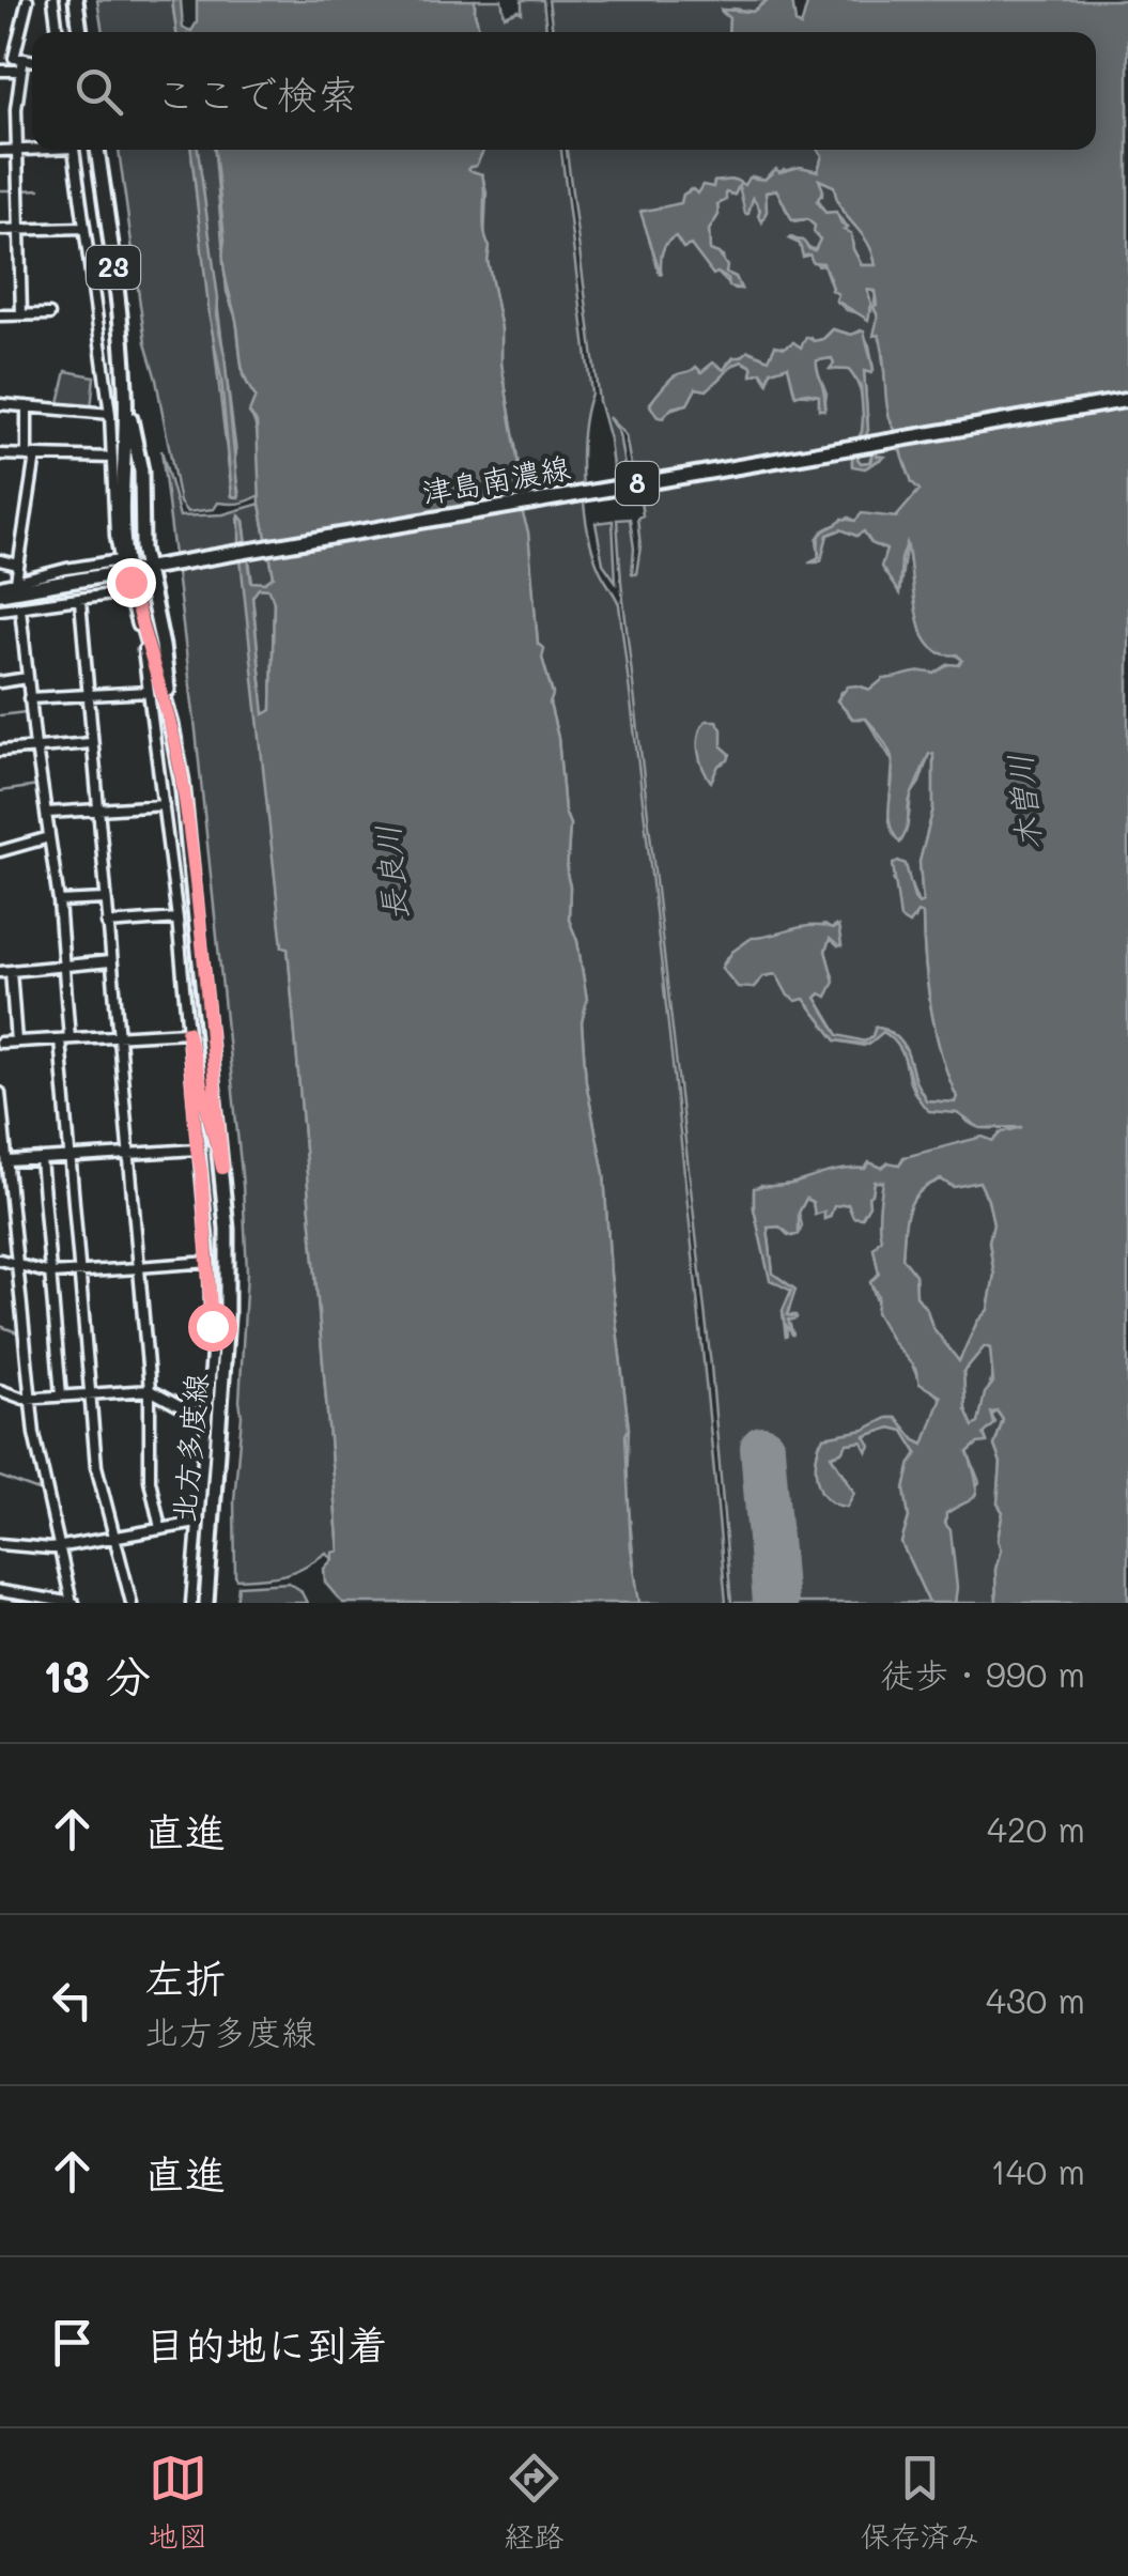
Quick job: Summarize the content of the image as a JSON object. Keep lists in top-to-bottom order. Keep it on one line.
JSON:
{"streets":{"main road":["23","津島南濃線","8","北方多度線"]},"crossings":[["23","津島南濃線"],["23","北方多度線"]],"water":["木曽川","長良川"],"page":{"search":"ここで検索","heading":["13 分","徒歩 · 990 m"],"list":[["直進","420 m"],["左折","北方多度線","430 m"],["直進","140 m"],"目的地に到着"],"nav":["地図","経路","保存済み"]}}
